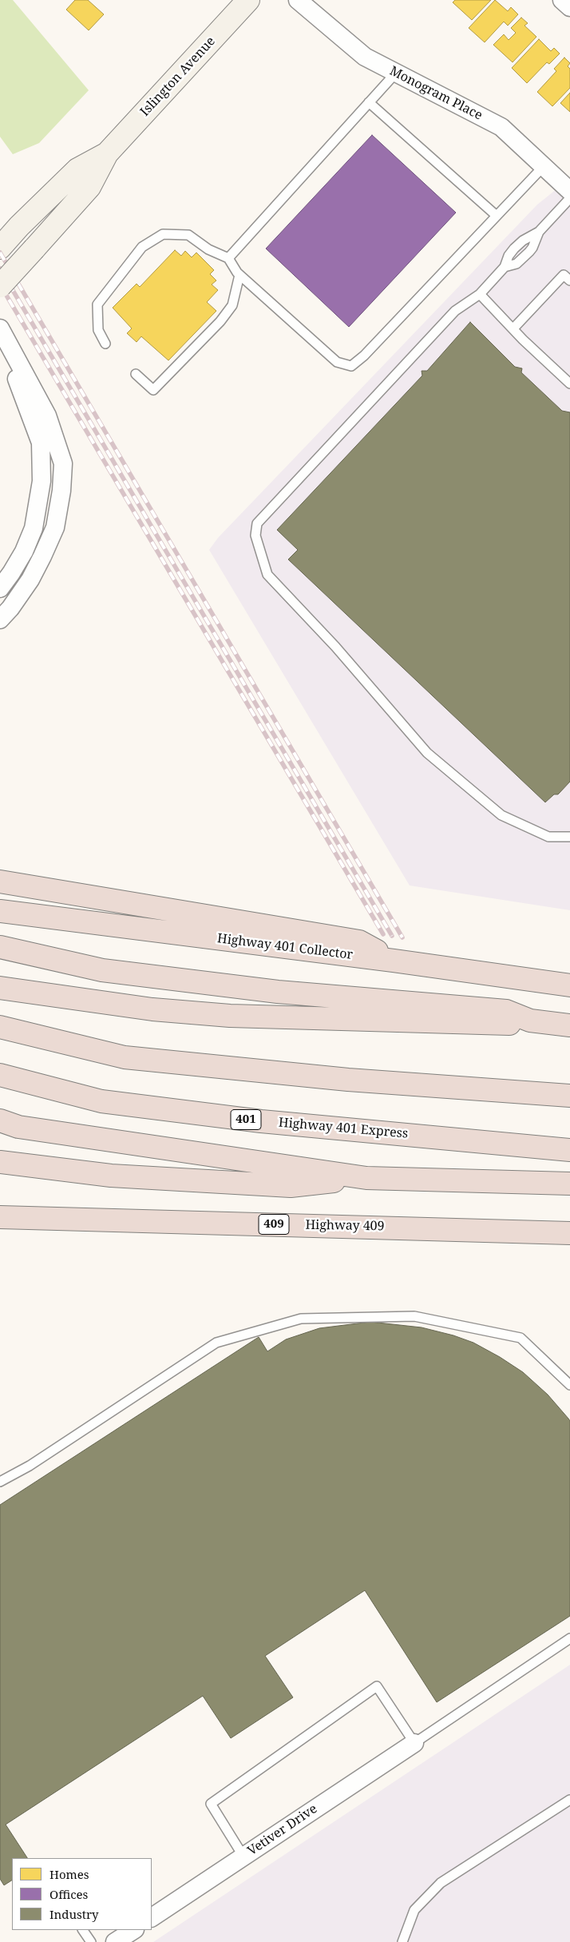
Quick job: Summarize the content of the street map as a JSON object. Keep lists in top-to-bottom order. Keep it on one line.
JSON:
{"streets":{"highway":["Highway 401 Collector","401","Highway 401 Express","409","Highway 409"],"main road":["Islington Avenue"],"street":["Monogram Place","Vetiver Drive"]},"legend":["Homes","Offices","Industry"]}
